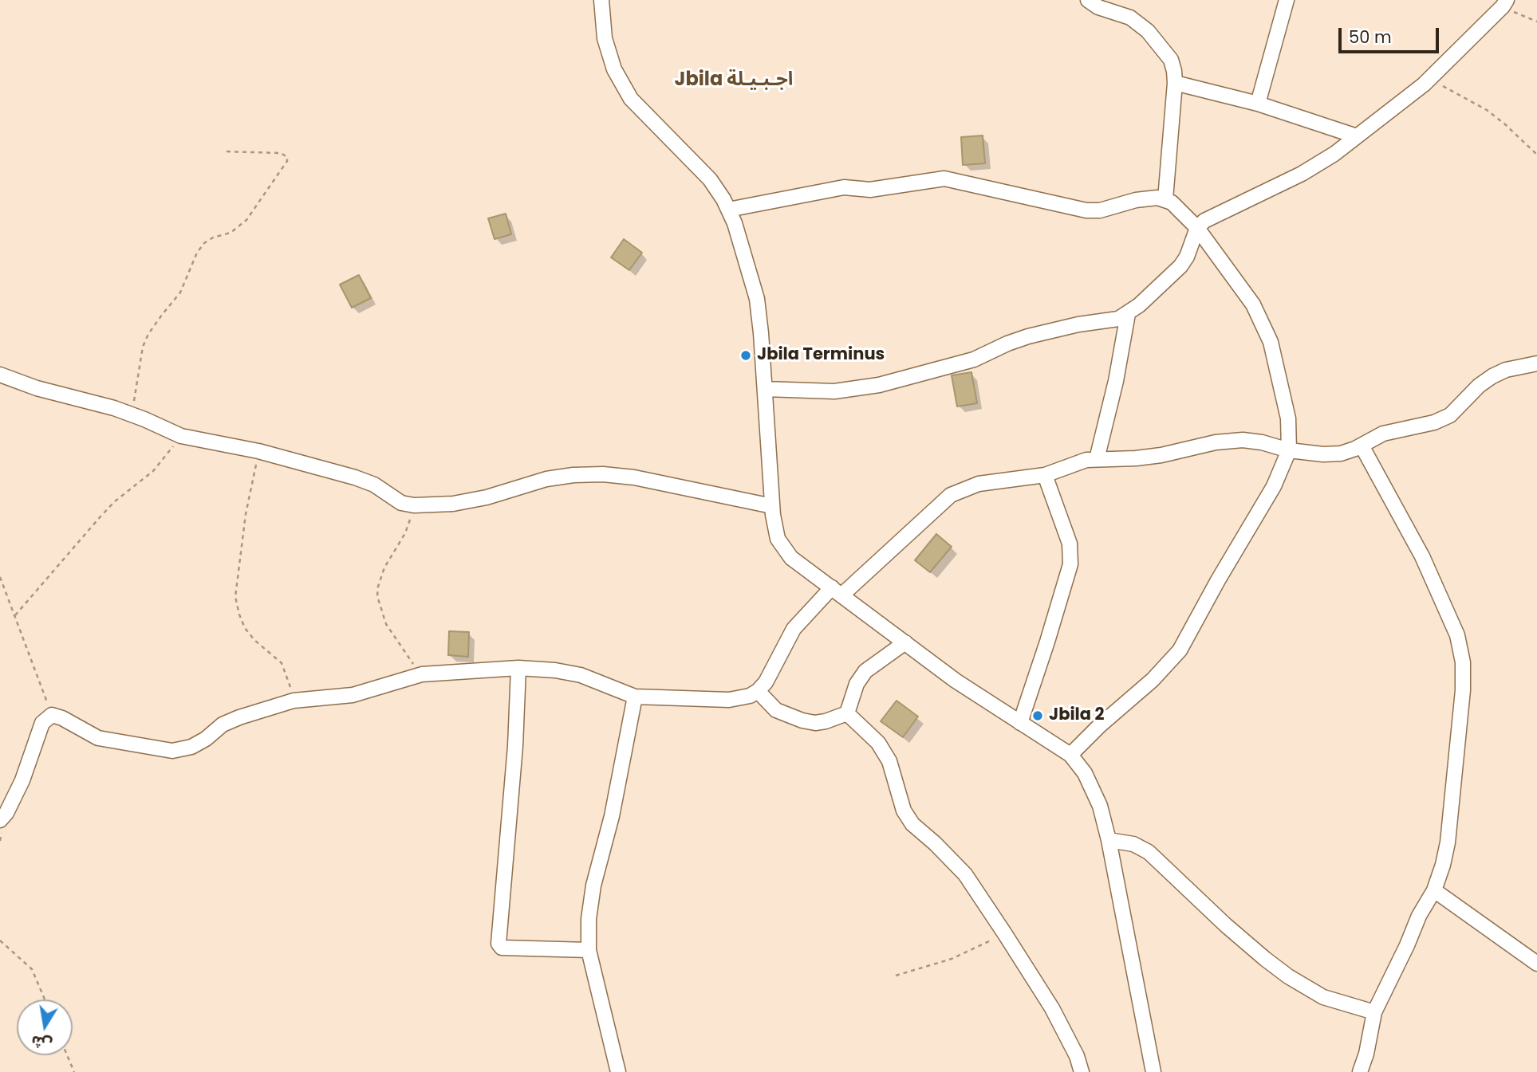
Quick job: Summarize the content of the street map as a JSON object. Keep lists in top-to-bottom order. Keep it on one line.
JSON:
{"districts":["Jbila اجـبـيـلة"],"places":["Jbila Terminus","Jbila 2"],"scale_bar":"50 m","north":"bottom"}
